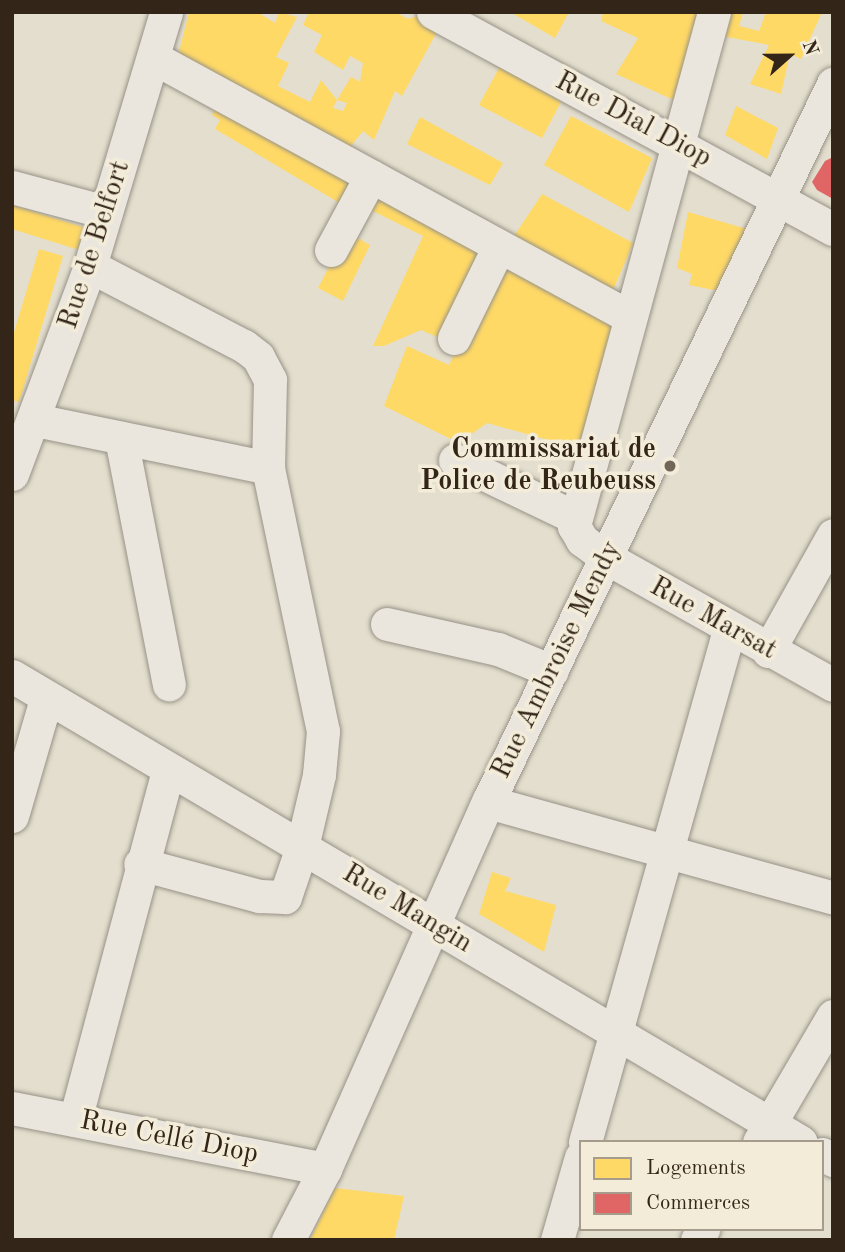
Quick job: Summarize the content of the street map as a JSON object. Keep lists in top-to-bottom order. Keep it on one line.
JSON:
{"streets":{"street":["Rue Dial Diop","Rue de Belfort","Rue Marsat","Rue Ambroise Mendy","Rue Mangin","Rue Cellé Diop"]},"crossings":[["Rue Dial Diop","Rue Ambroise Mendy"],["Rue Marsat","Rue Ambroise Mendy"],["Rue Ambroise Mendy","Rue Mangin"],["Rue Ambroise Mendy","Rue Cellé Diop"]],"places":["Commissariat de Police de Reubeuss"],"legend":["Logements","Commerces"],"north":"right"}
